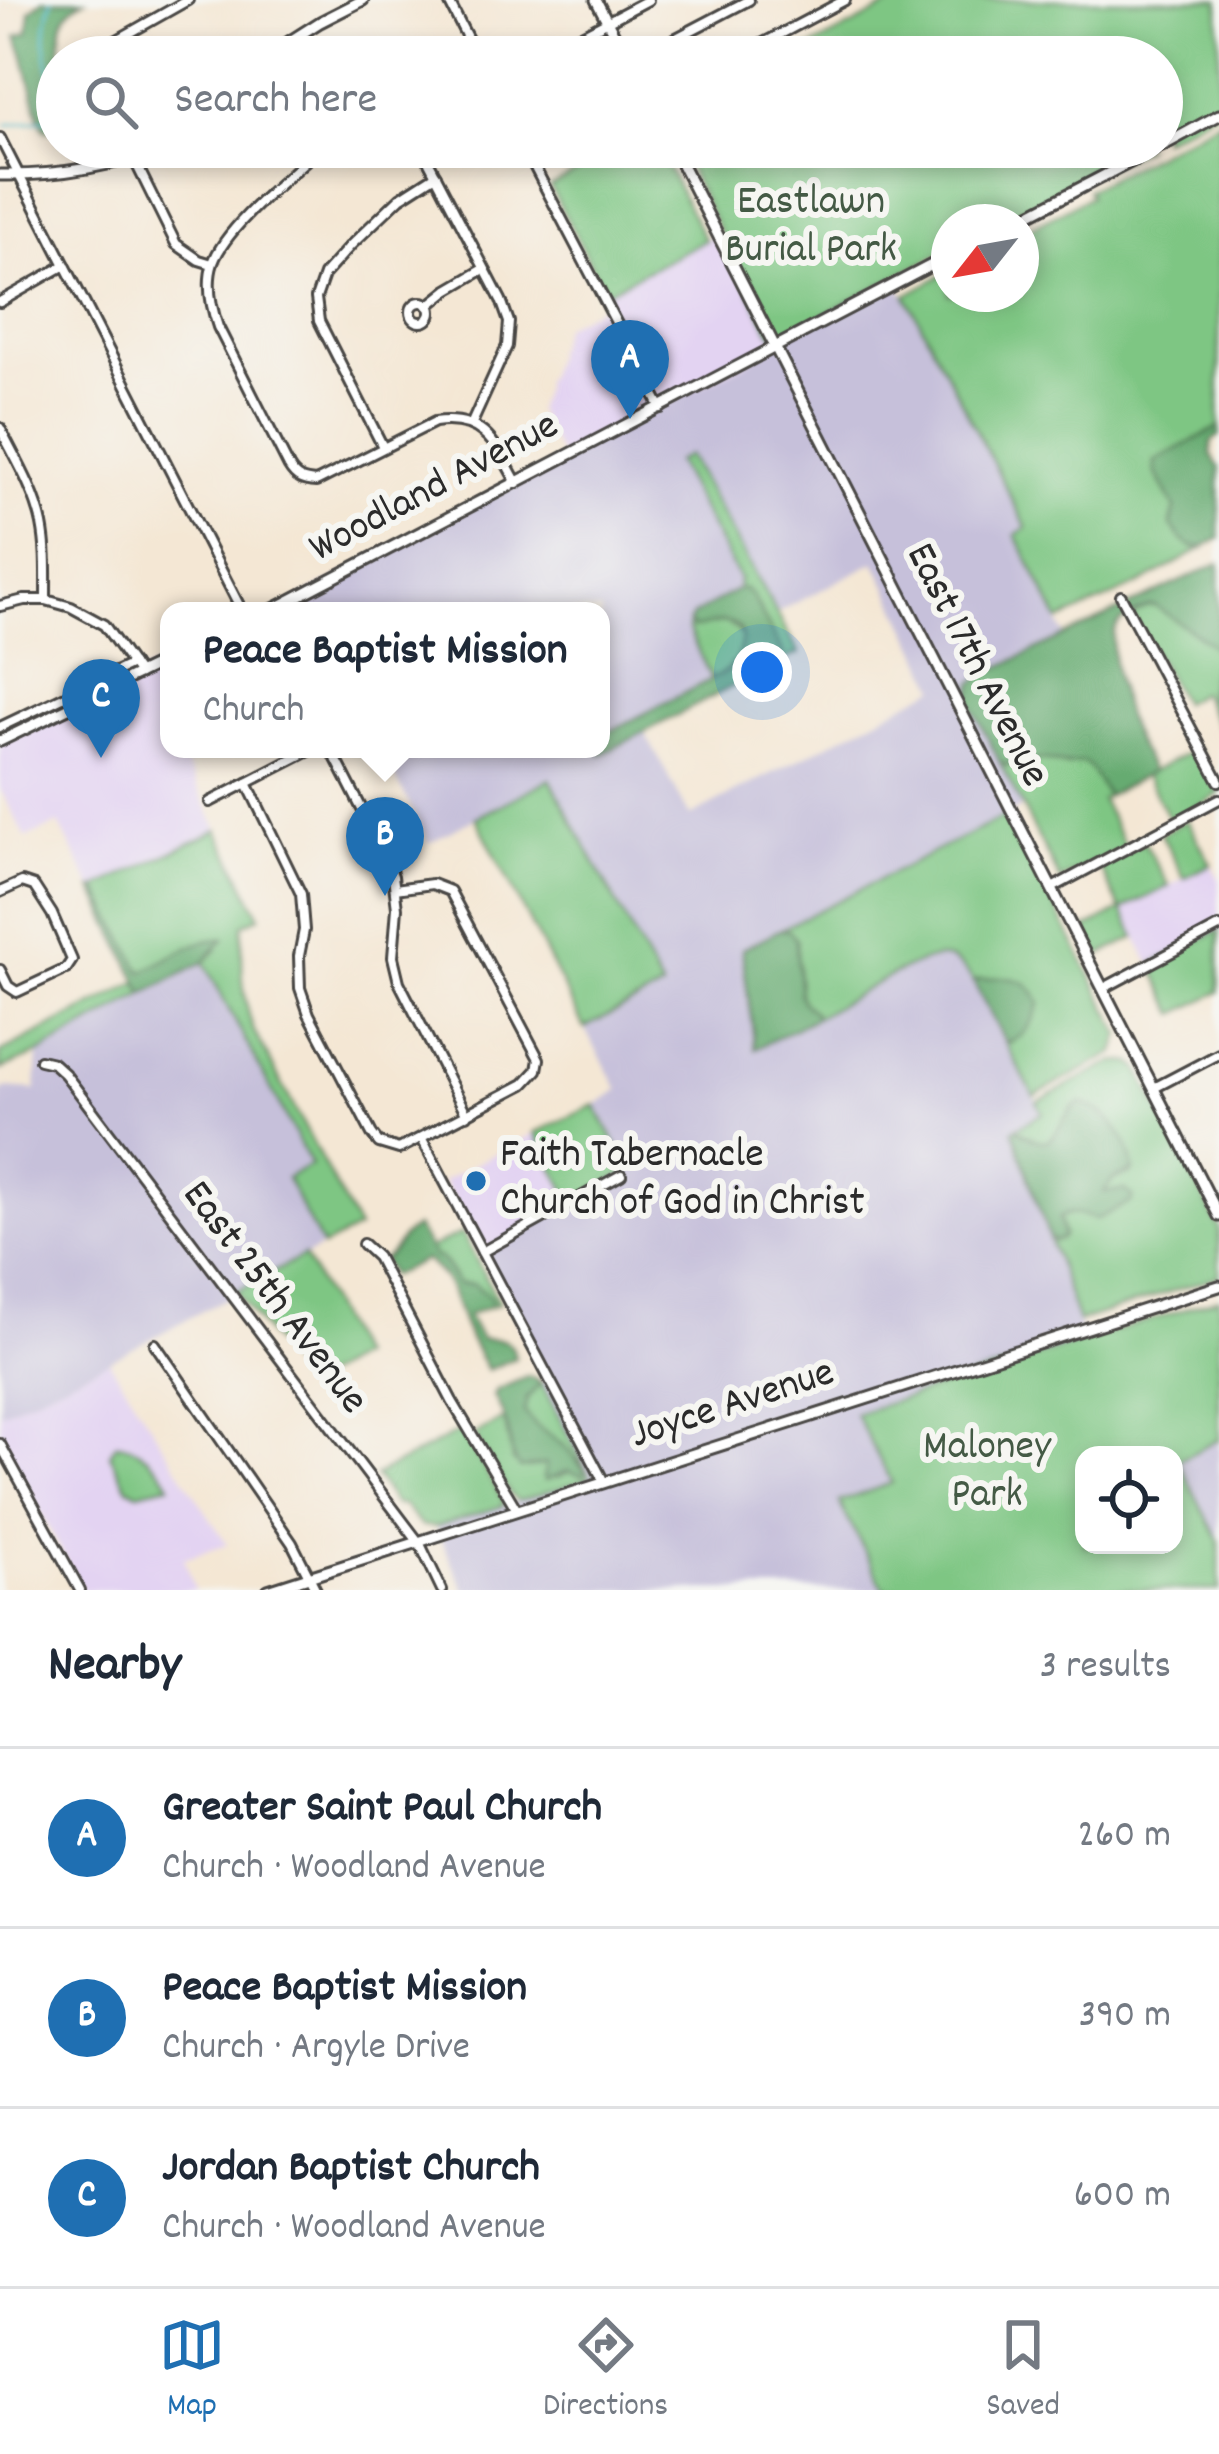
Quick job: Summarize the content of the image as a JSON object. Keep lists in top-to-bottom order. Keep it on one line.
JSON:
{"streets":{"street":["Woodland Avenue","East 17th Avenue","East 25th Avenue","Joyce Avenue"]},"crossings":[["Woodland Avenue","East 17th Avenue"],["East 25th Avenue","Joyce Avenue"]],"parks":["Eastlawn Burial Park","Maloney Park"],"places":["Faith Tabernacle Church of God in Christ"],"north":"bottom left","page":{"search":"Search here","pins":["A","C","B"],"popup":["Peace Baptist Mission","Church"],"heading":["Nearby","3 results"],"list":[{"mark":"A","name":"Greater Saint Paul Church","note":"Church · Woodland Avenue","value":"260 m"},{"mark":"B","name":"Peace Baptist Mission","note":"Church · Argyle Drive","value":"390 m"},{"mark":"C","name":"Jordan Baptist Church","note":"Church · Woodland Avenue","value":"600 m"}],"nav":["Map","Directions","Saved"]}}
